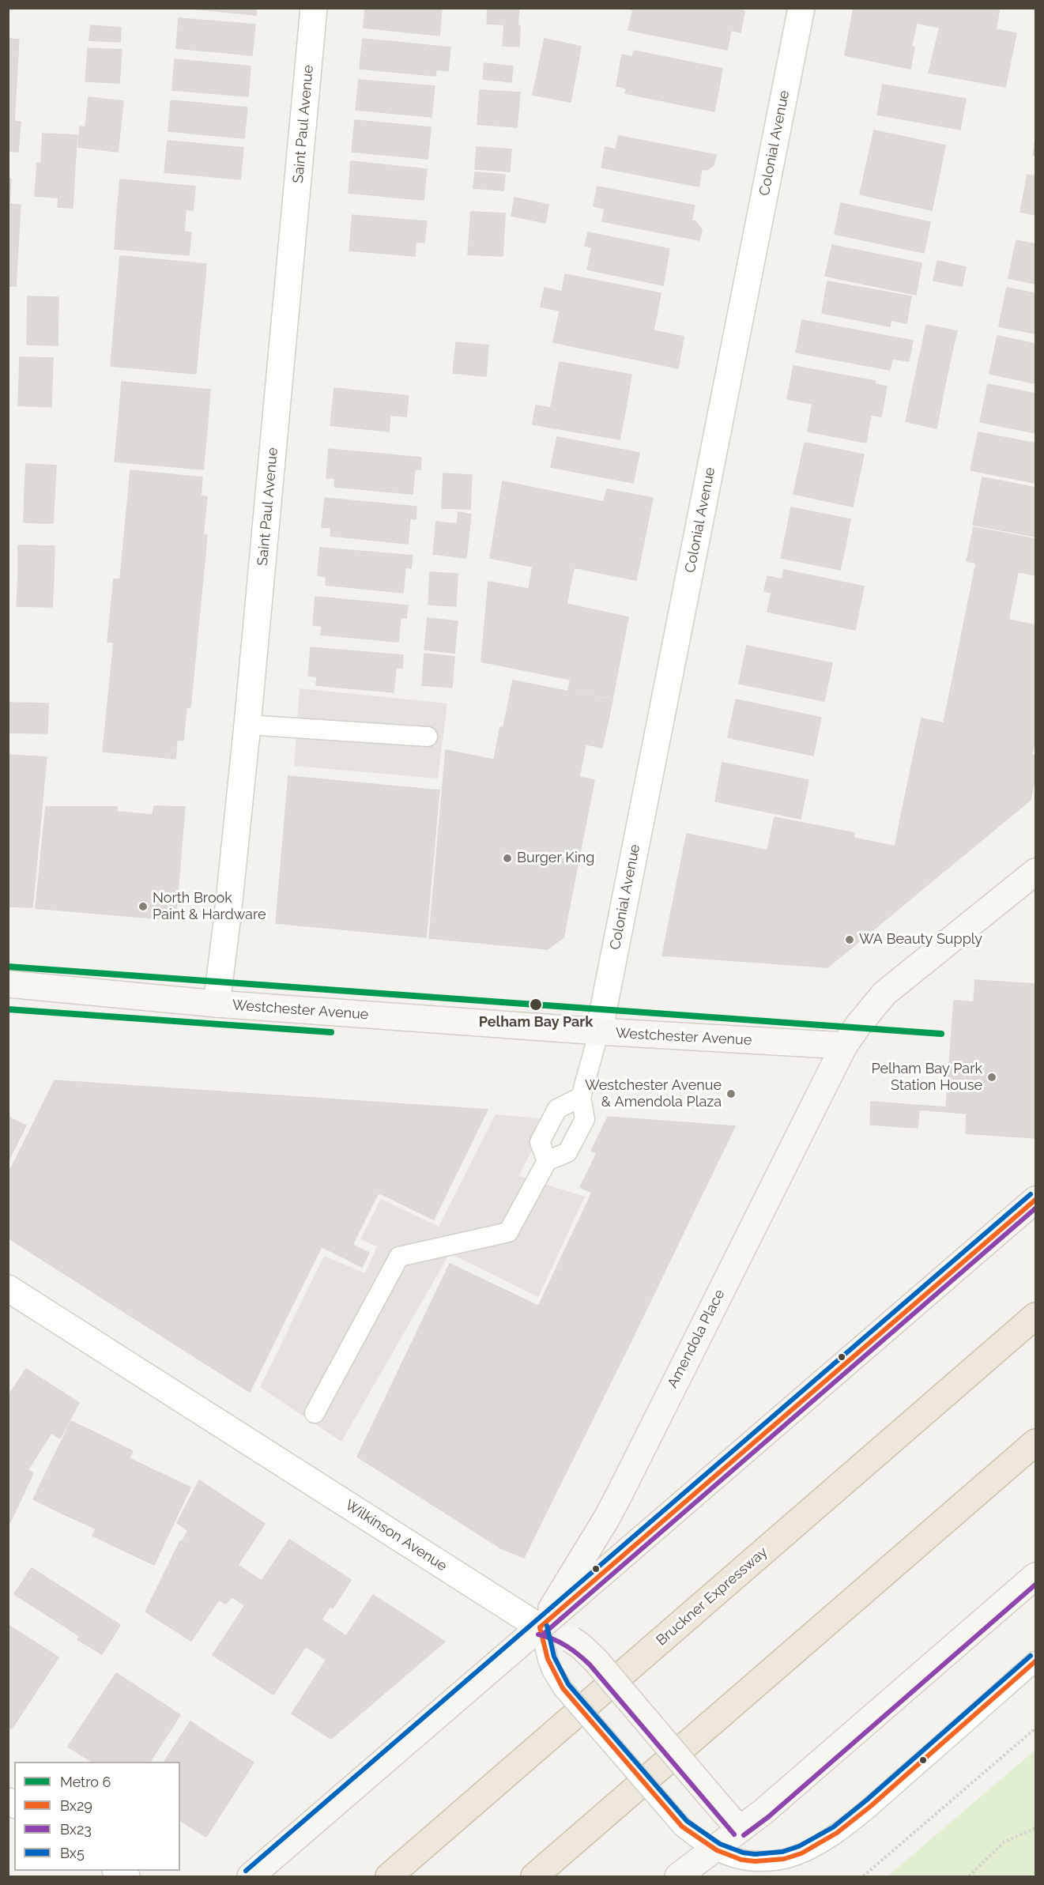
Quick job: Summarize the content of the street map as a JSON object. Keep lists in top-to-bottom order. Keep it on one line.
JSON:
{"streets":{"highway":["Bruckner Expressway"],"main road":["Westchester Avenue","Amendola Place","Wilkinson Avenue"],"street":["Saint Paul Avenue","Colonial Avenue"]},"crossings":[["Saint Paul Avenue","Westchester Avenue"],["Colonial Avenue","Westchester Avenue"],["Westchester Avenue","Amendola Place"],["Amendola Place","Wilkinson Avenue"]],"places":["Burger King","North Brook Paint & Hardware","WA Beauty Supply","Pelham Bay Park","Pelham Bay Park Station House","Westchester Avenue & Amendola Plaza"],"lines":["metro line 6","transit line Bx5","transit line Bx29","transit line Bx23"],"legend":["Metro 6","Bx29","Bx23","Bx5"]}
